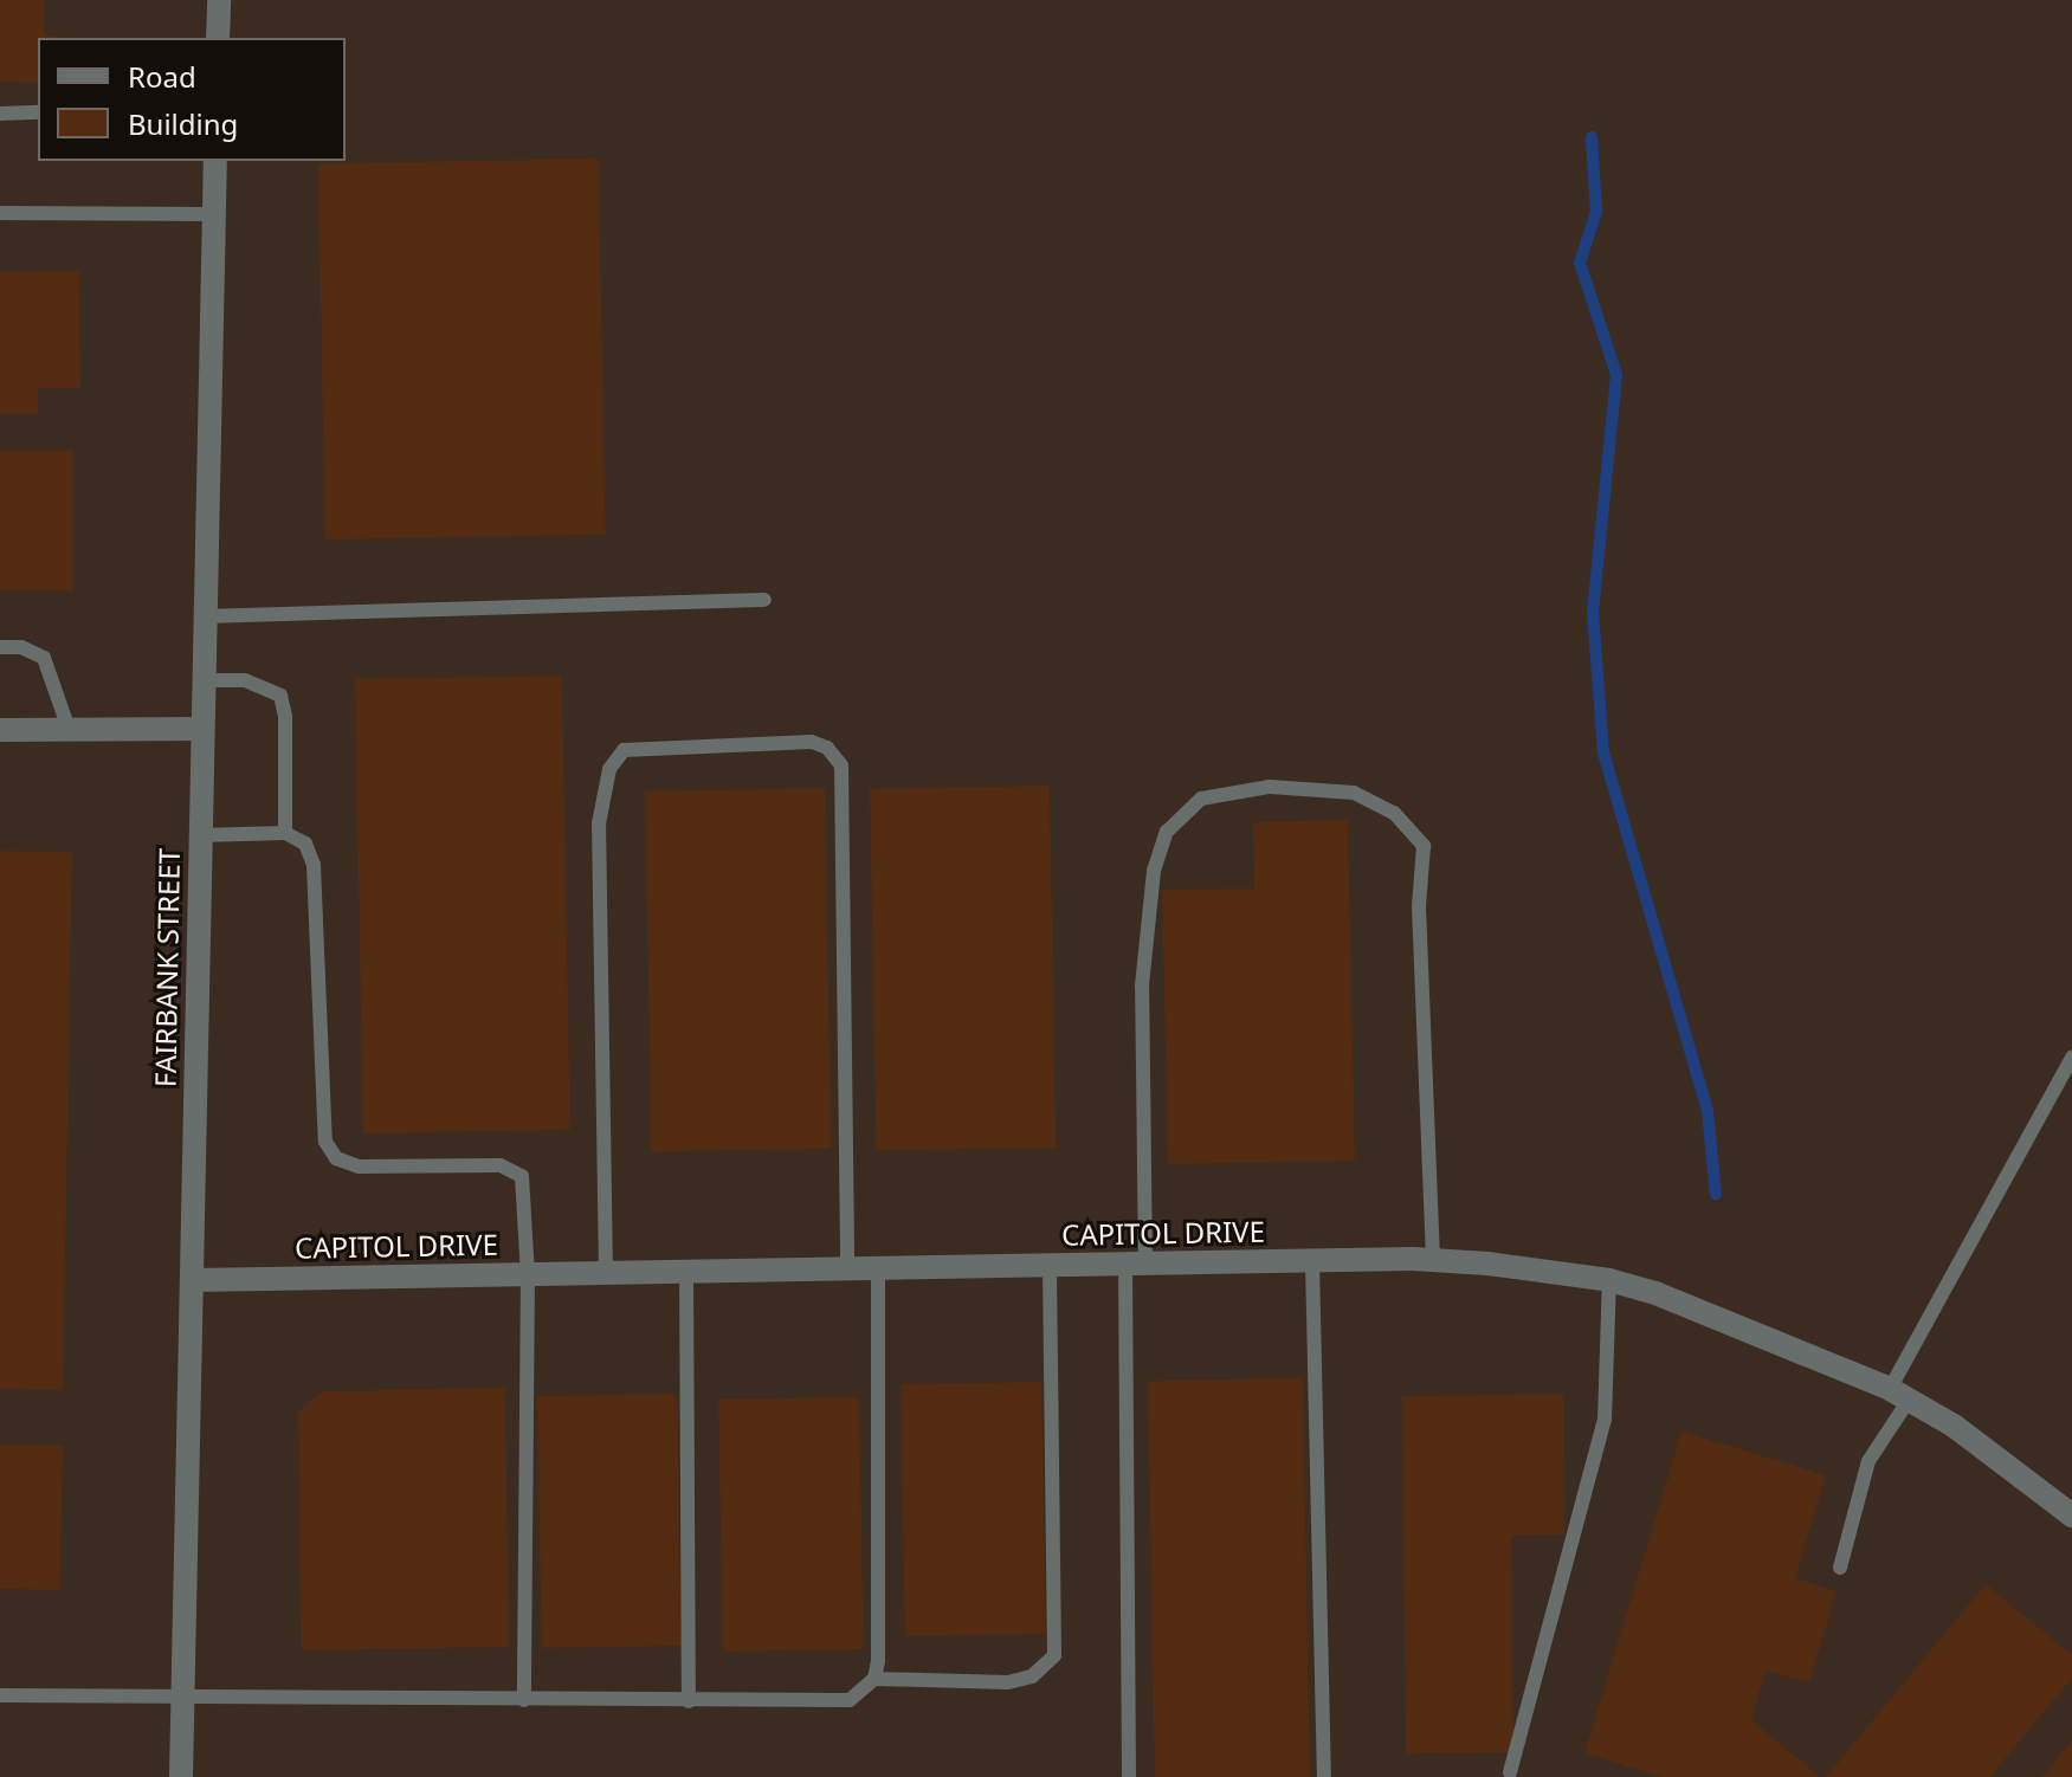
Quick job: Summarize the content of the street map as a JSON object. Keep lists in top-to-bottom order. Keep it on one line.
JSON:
{"streets":{"street":["FAIRBANK STREET","CAPITOL DRIVE"]},"crossings":[["FAIRBANK STREET","CAPITOL DRIVE"]],"legend":["Road","Building"]}
